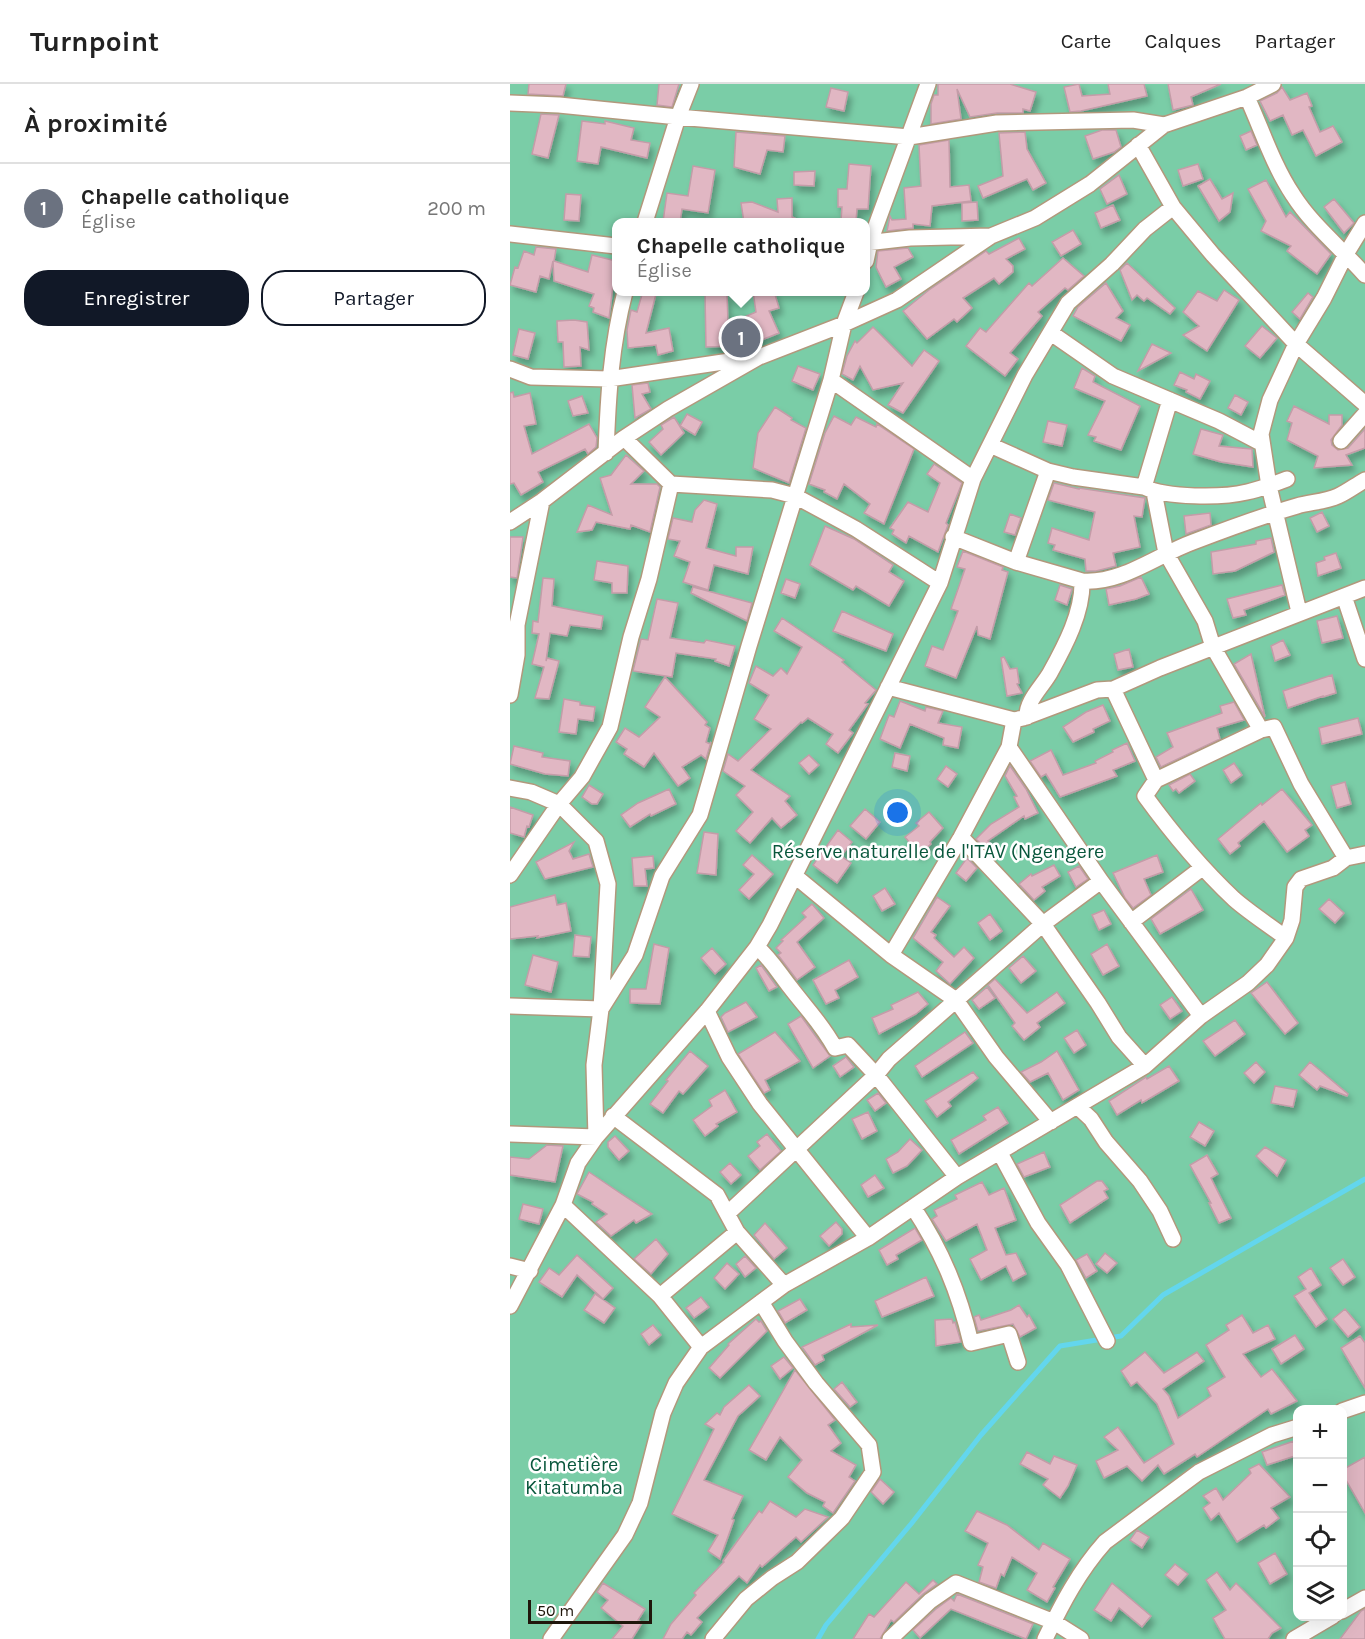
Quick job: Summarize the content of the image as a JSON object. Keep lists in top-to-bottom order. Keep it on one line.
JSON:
{"parks":["Réserve naturelle de l'ITAV (Ngengere","Cimetière Kitatumba"],"scale_bar":"50 m","page":{"header":"Turnpoint","nav":["Carte","Calques","Partager"],"heading":"À proximité","list":[{"mark":"1","name":"Chapelle catholique","note":"Église","value":"200 m"}],"popup":["Chapelle catholique","Église"],"buttons":["Enregistrer","Partager"],"pins":"1","map_buttons":["+","−"],"scale":"50 m"}}
